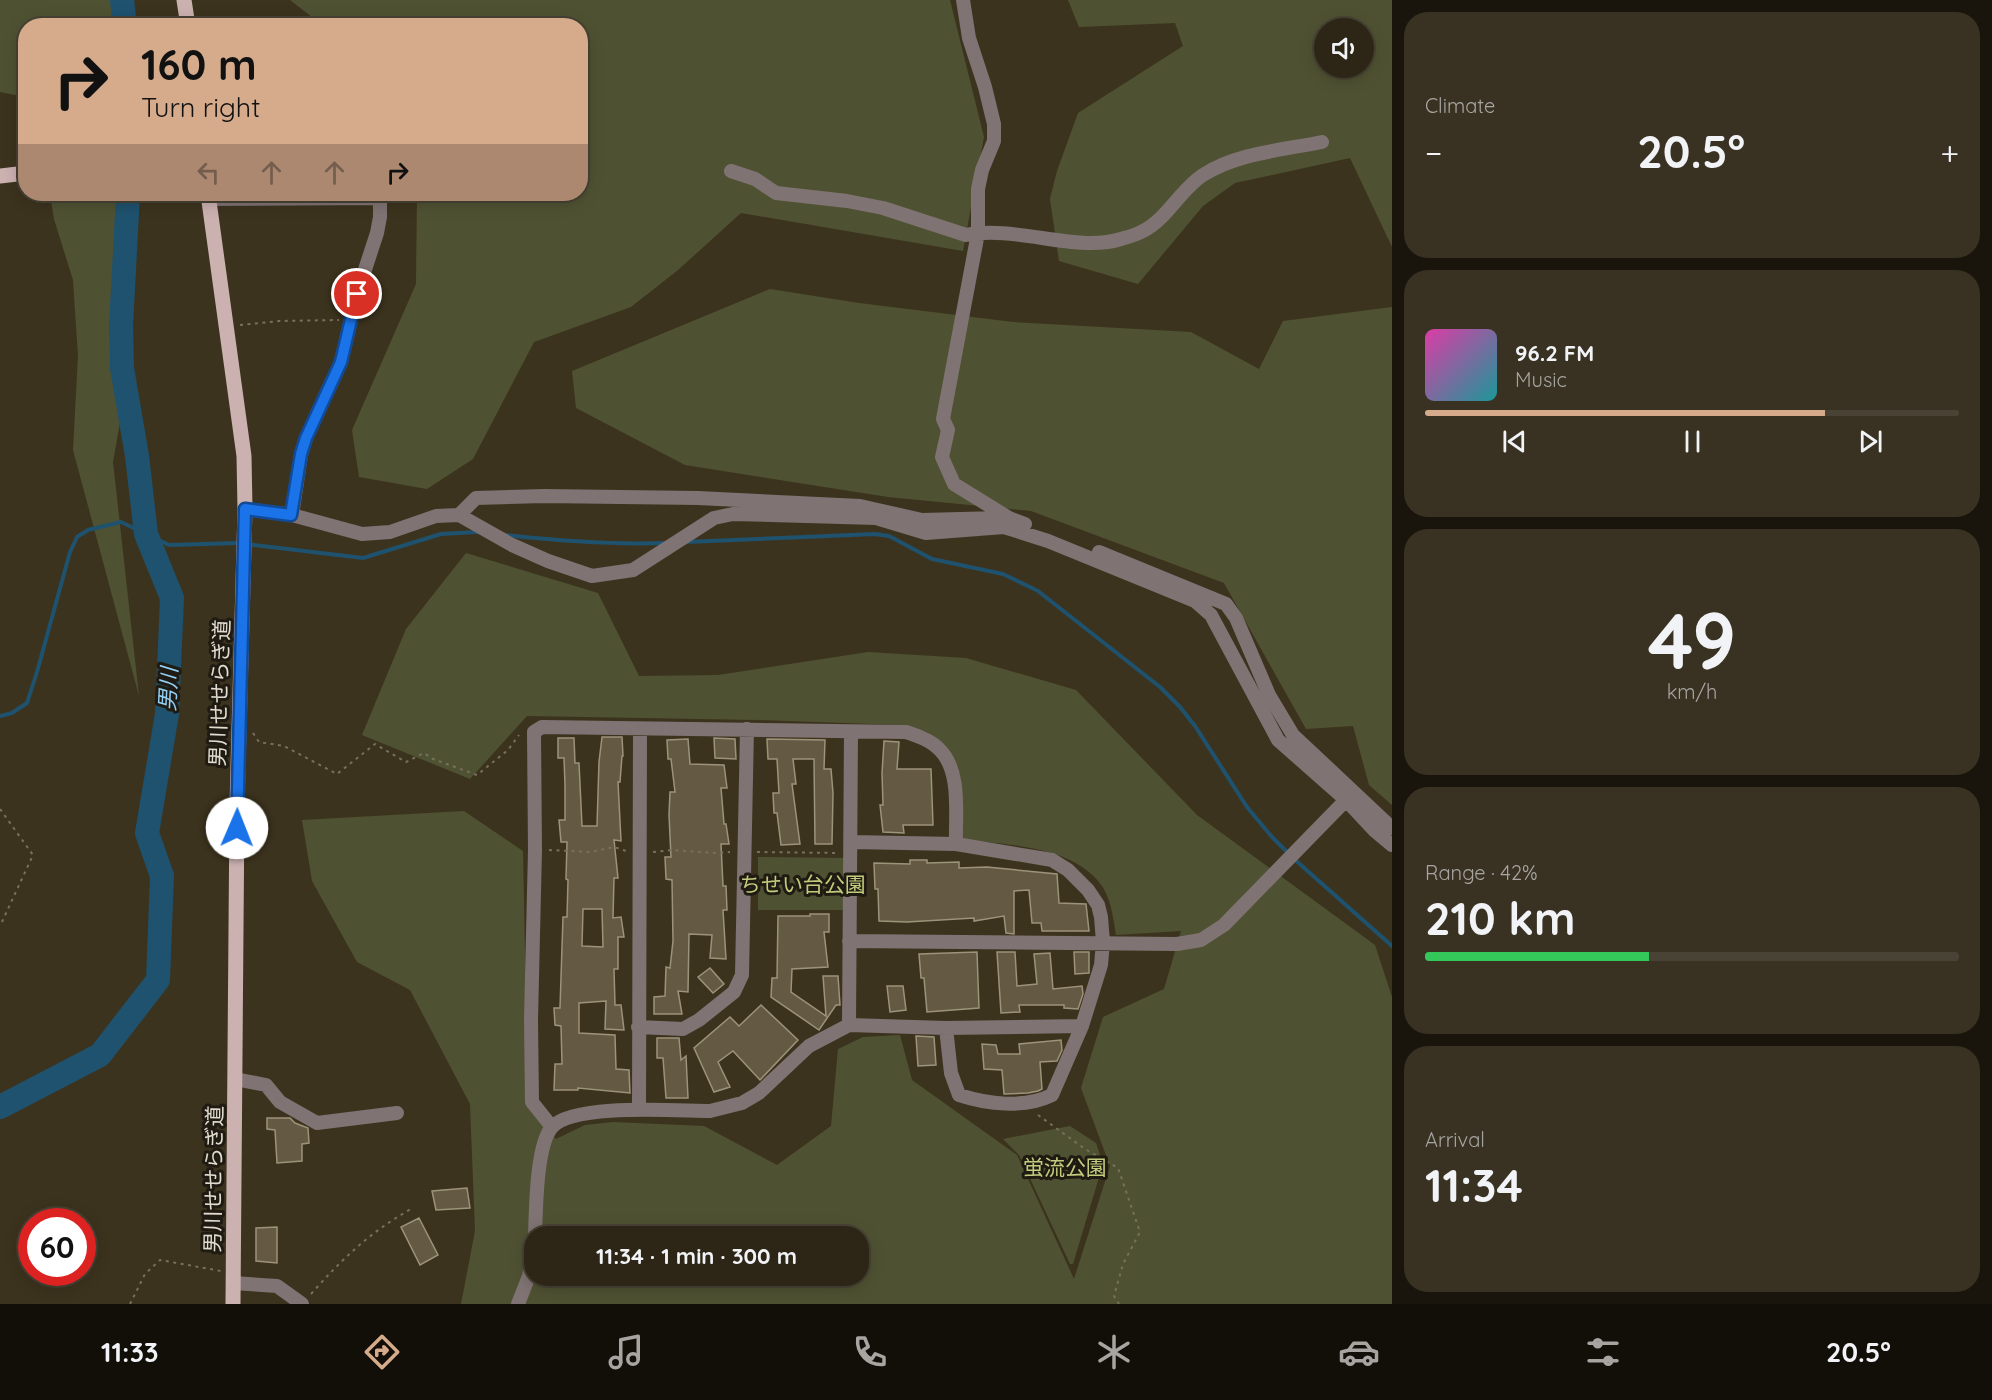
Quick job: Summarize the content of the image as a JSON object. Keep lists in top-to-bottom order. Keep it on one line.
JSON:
{"streets":{"main road":["男川せせらぎ道"]},"water":["男川"],"parks":["ちせい台公園","蛍流公園"],"page":{"tile":["Climate",["49","km/h"],["Range · 42%","210 km"],["Arrival","11:34"]],"turn":["160 m","Turn right"],"heat":["−","20.5°","+"],"song":["96.2 FM","Music"],"limit":"60","trip":"11:34 · 1 min · 300 m","tabs":["11:33","20.5°"]}}
